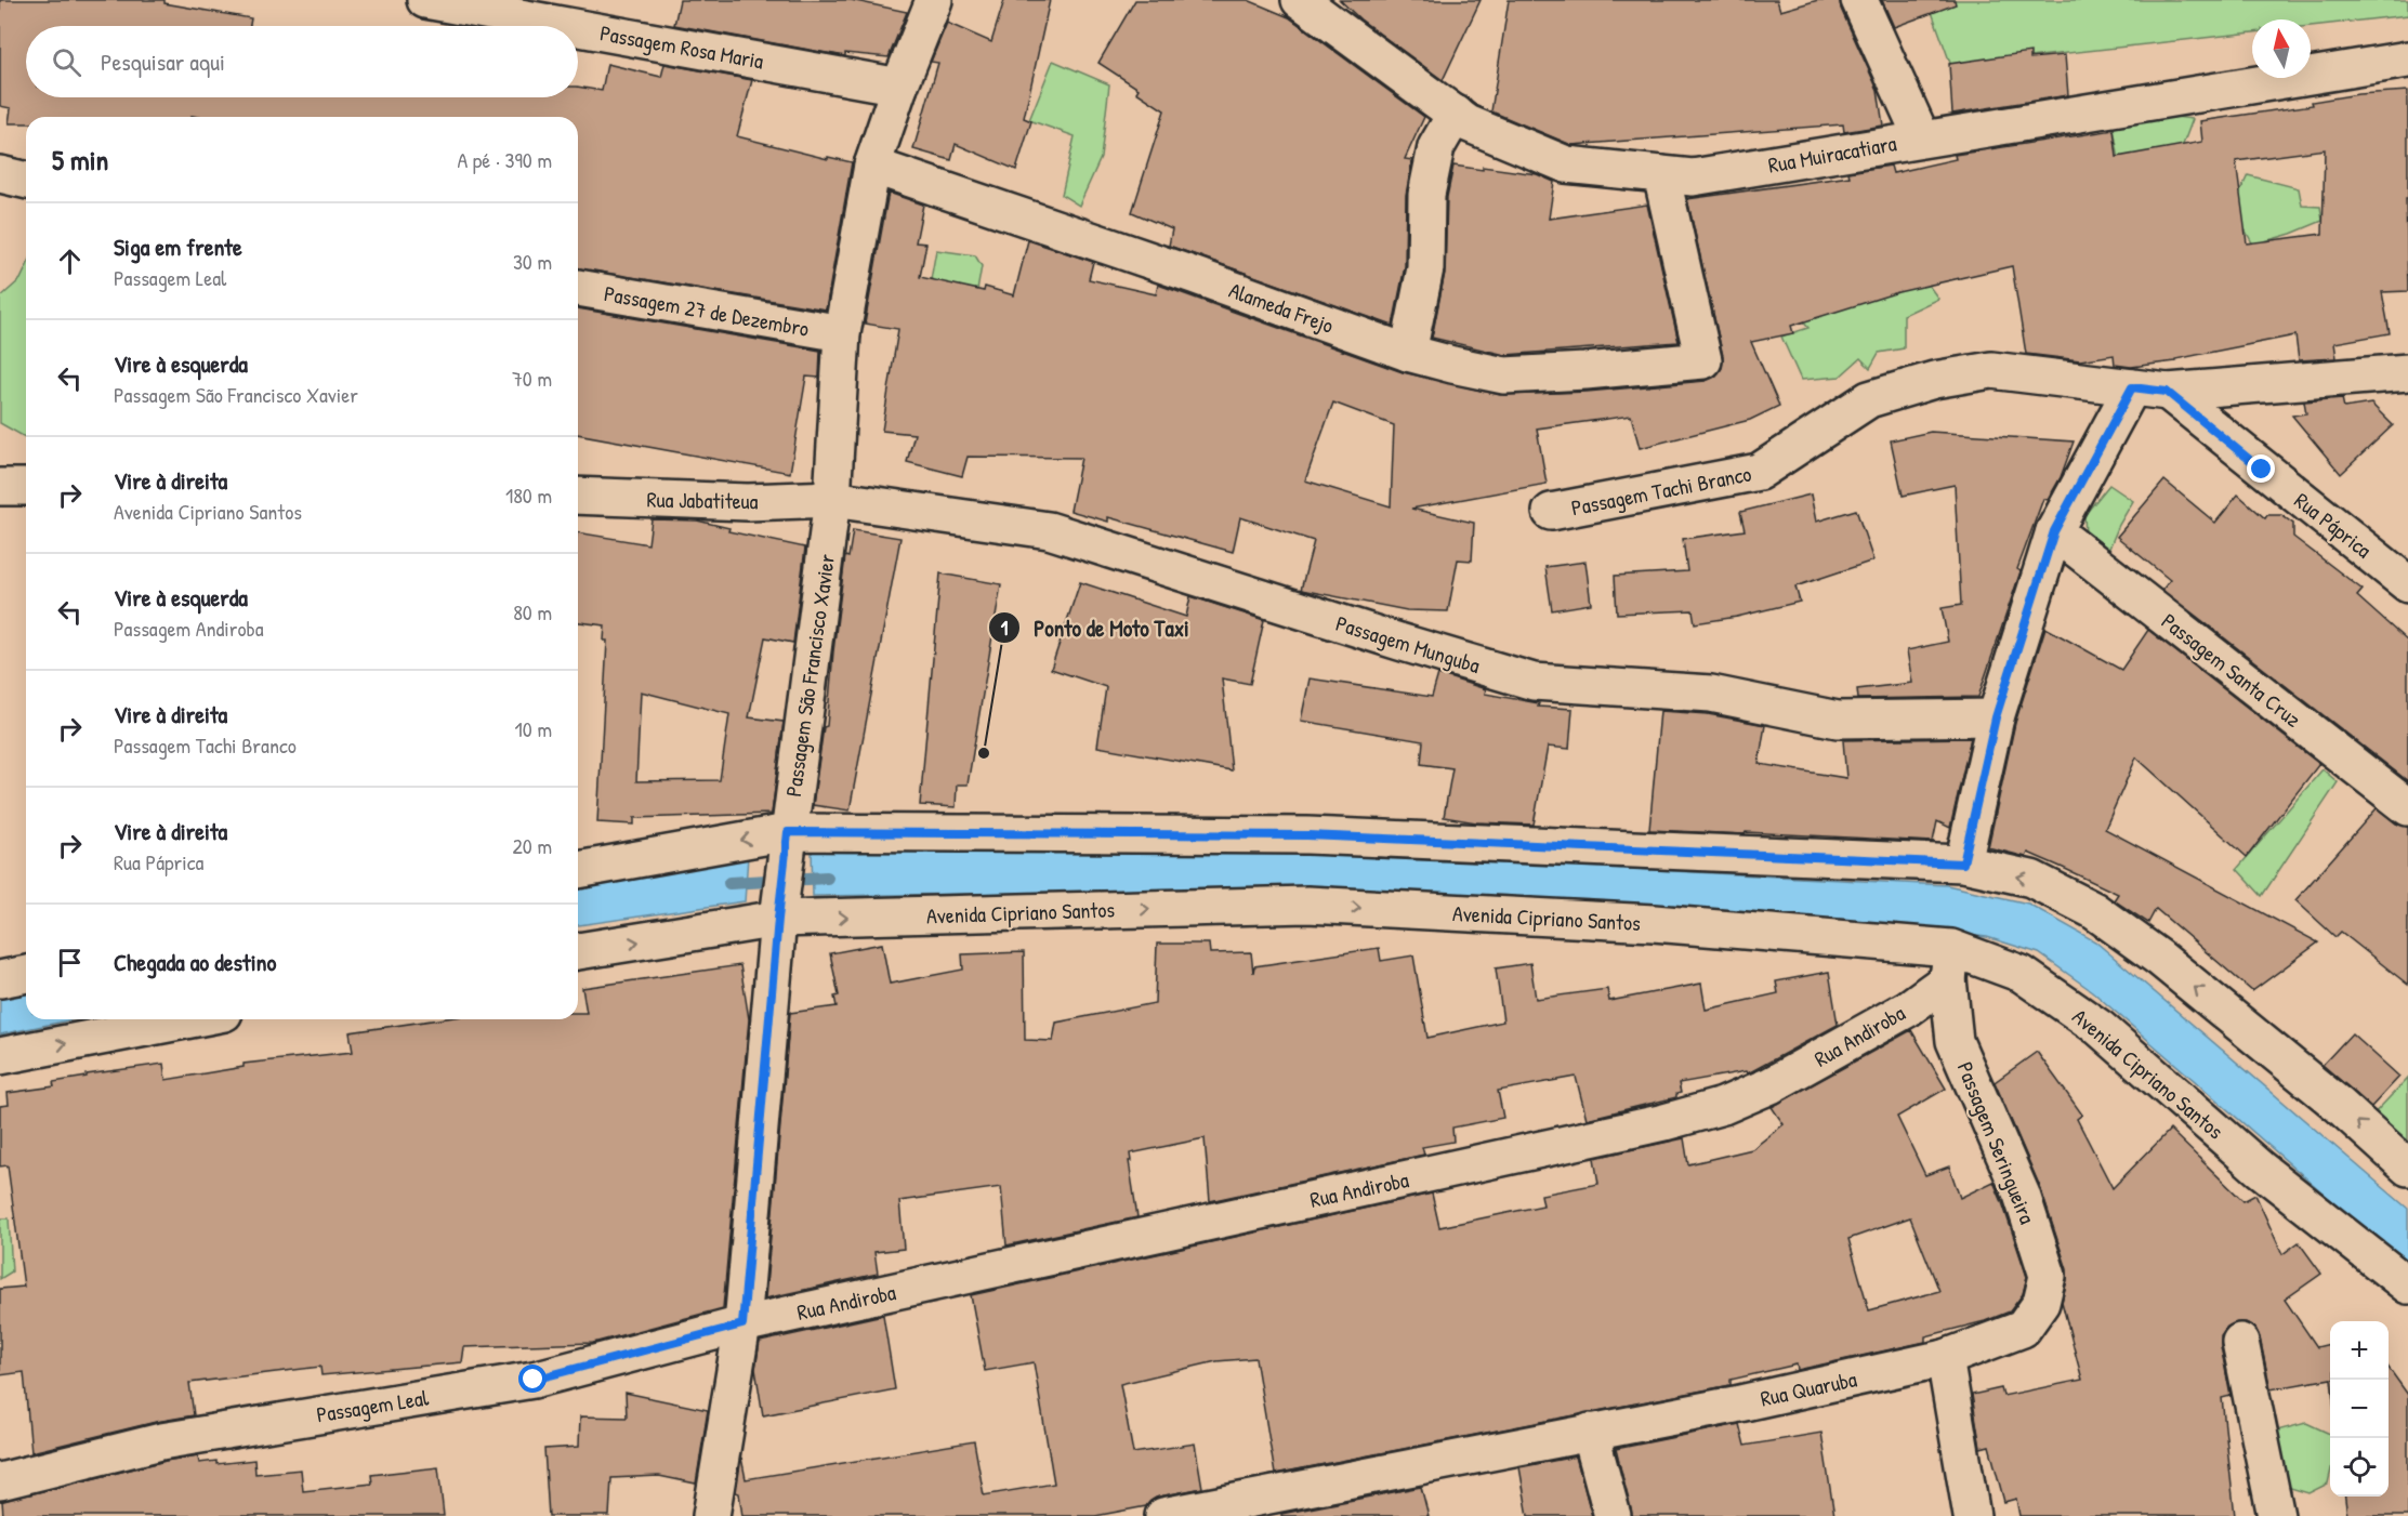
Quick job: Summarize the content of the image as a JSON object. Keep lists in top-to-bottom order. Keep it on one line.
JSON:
{"streets":{"street":["Passagem Rosa Maria","Rua Muiracatiara","Alameda Frejo","Passagem 27 de Dezembro","Passagem Tachi Branco","Rua Jabatiteua","Rua Páprica","Passagem Munguba","Passagem Santa Cruz","Passagem São Francisco Xavier","Avenida Cipriano Santos","Rua Andiroba","Passagem Seringueira","Rua Quaruba","Passagem Leal"]},"crossings":[["Passagem Rosa Maria","Passagem São Francisco Xavier"],["Rua Muiracatiara","Alameda Frejo"],["Alameda Frejo","Passagem São Francisco Xavier"],["Passagem 27 de Dezembro","Passagem São Francisco Xavier"],["Passagem Tachi Branco","Rua Páprica"],["Rua Jabatiteua","Passagem Munguba"],["Rua Jabatiteua","Passagem São Francisco Xavier"],["Passagem Munguba","Passagem São Francisco Xavier"],["Passagem São Francisco Xavier","Avenida Cipriano Santos"],["Passagem São Francisco Xavier","Rua Andiroba"],["Passagem São Francisco Xavier","Passagem Leal"],["Avenida Cipriano Santos","Rua Andiroba"],["Avenida Cipriano Santos","Passagem Seringueira"],["Rua Andiroba","Passagem Seringueira"],["Rua Andiroba","Passagem Leal"],["Passagem Seringueira","Rua Quaruba"]],"places":["Ponto de Moto Taxi"],"north":"top","page":{"search":"Pesquisar aqui","heading":["5 min","A pé · 390 m"],"list":[["Siga em frente","Passagem Leal","30 m"],["Vire à esquerda","Passagem São Francisco Xavier","70 m"],["Vire à direita","Avenida Cipriano Santos","180 m"],["Vire à esquerda","Passagem Andiroba","80 m"],["Vire à direita","Passagem Tachi Branco","10 m"],["Vire à direita","Rua Páprica","20 m"],"Chegada ao destino"],"map_buttons":["+","−"]}}
